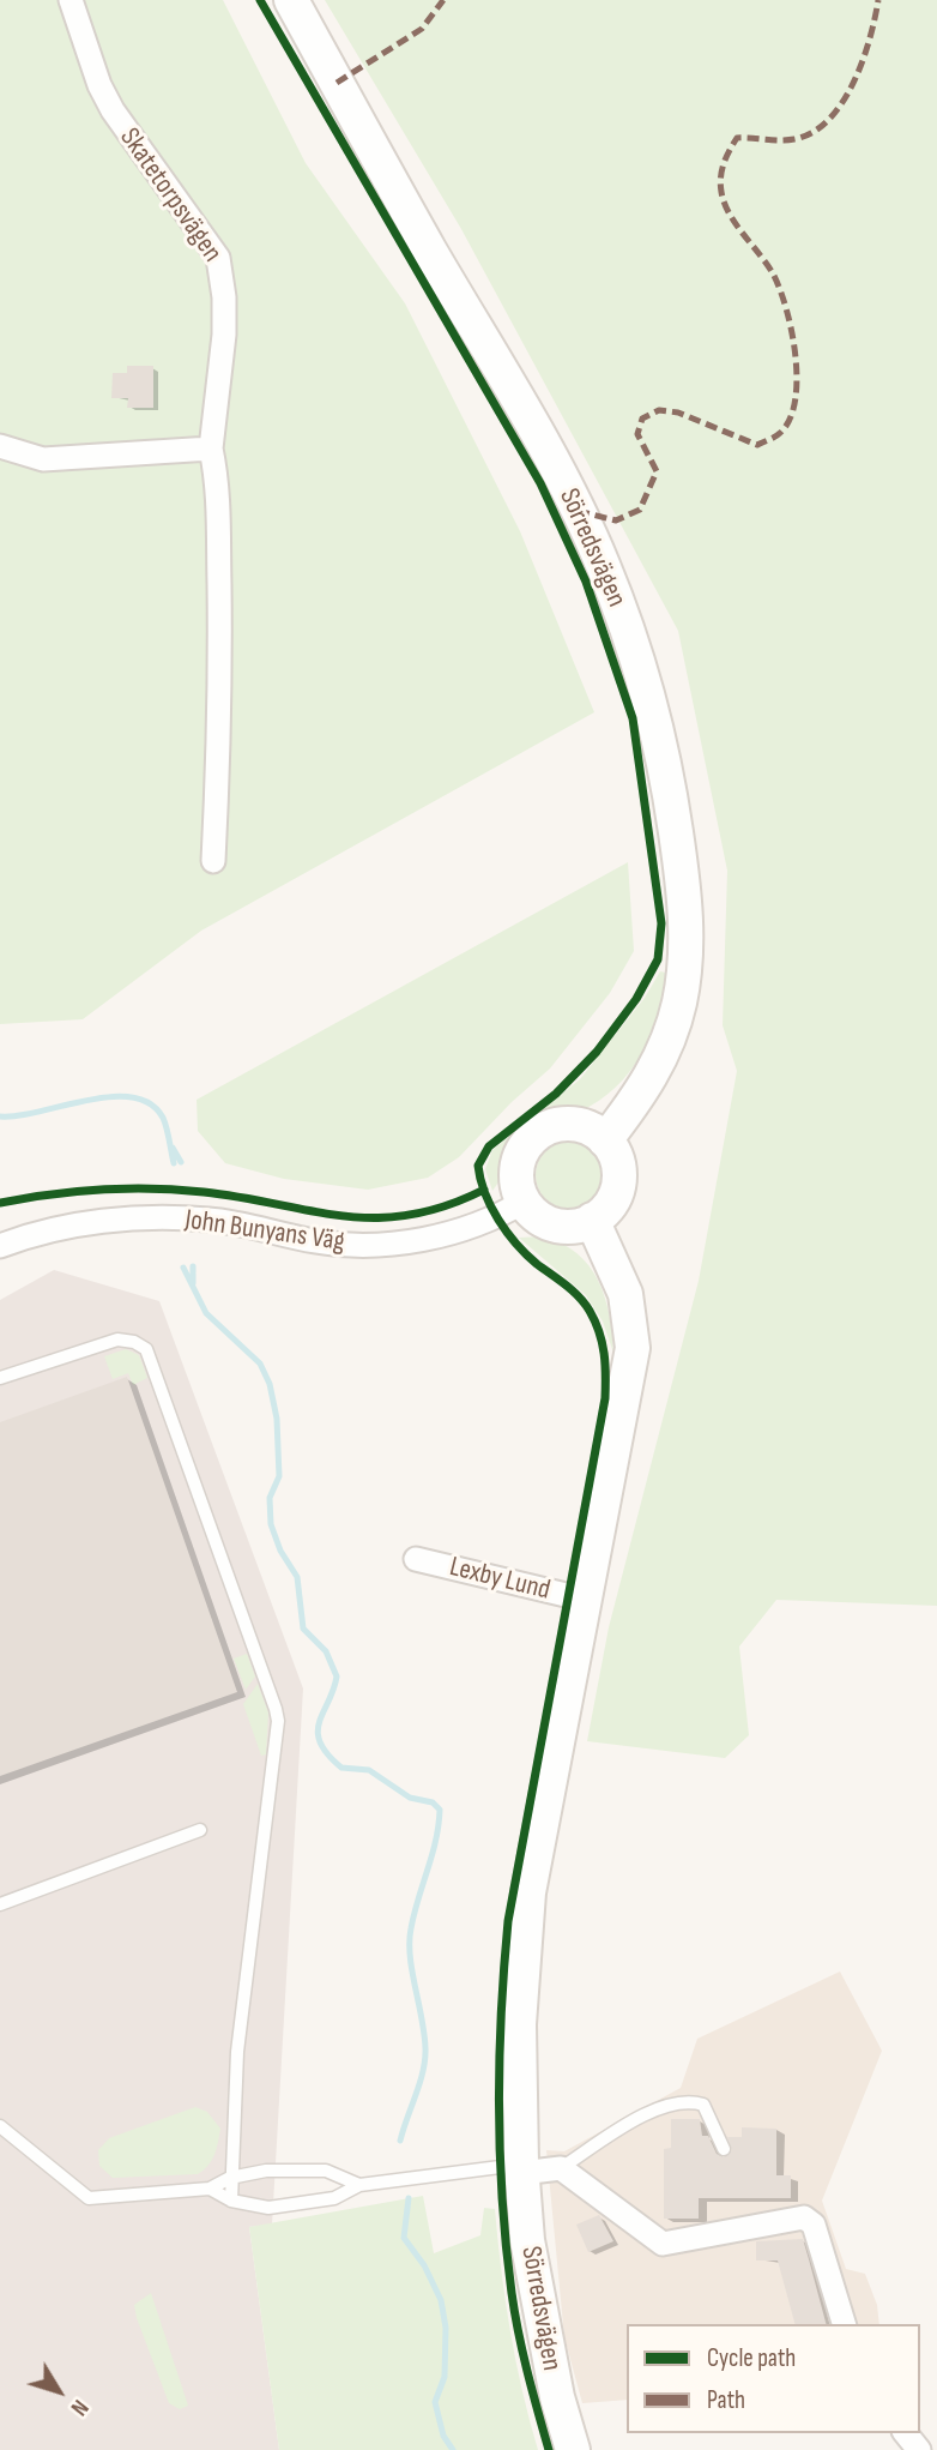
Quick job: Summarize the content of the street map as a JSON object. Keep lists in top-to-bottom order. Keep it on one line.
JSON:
{"streets":{"street":["Skatetorpsvägen","Sörredsvägen","John Bunyans Väg","Lexby Lund"]},"crossings":[["Sörredsvägen","John Bunyans Väg"],["Sörredsvägen","Lexby Lund"]],"legend":["Cycle path","Path"],"north":"bottom right"}
